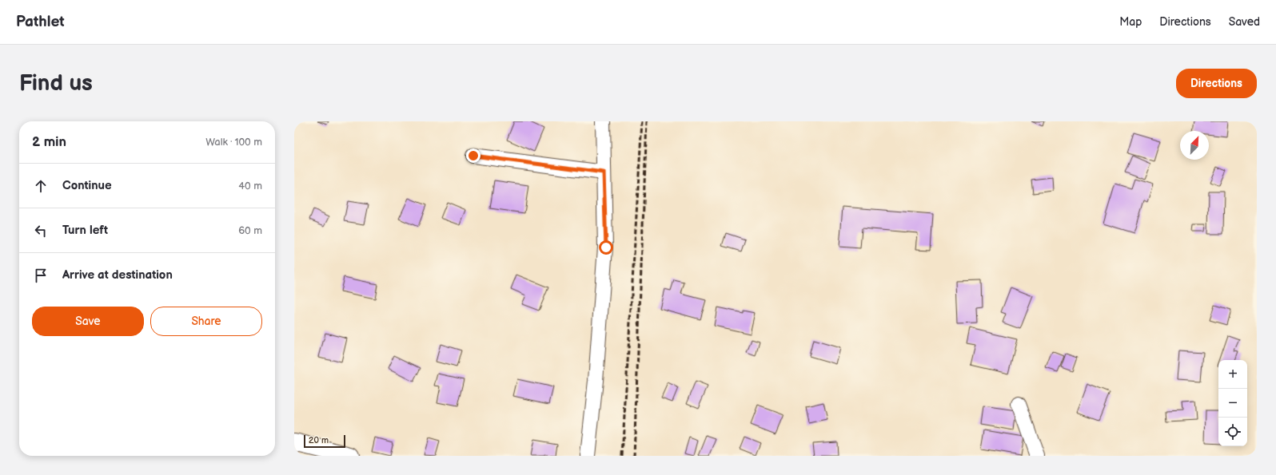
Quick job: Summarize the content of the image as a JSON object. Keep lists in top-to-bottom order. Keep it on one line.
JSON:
{"scale_bar":"20 m","north":"top right","page":{"header":"Pathlet","nav":["Map","Directions","Saved"],"buttons":["Directions",["Save","Share"]],"title":"Find us","heading":["2 min","Walk · 100 m"],"list":[["Continue","40 m"],["Turn left","60 m"],"Arrive at destination"],"map_buttons":["+","−"],"scale":"20 m"}}
